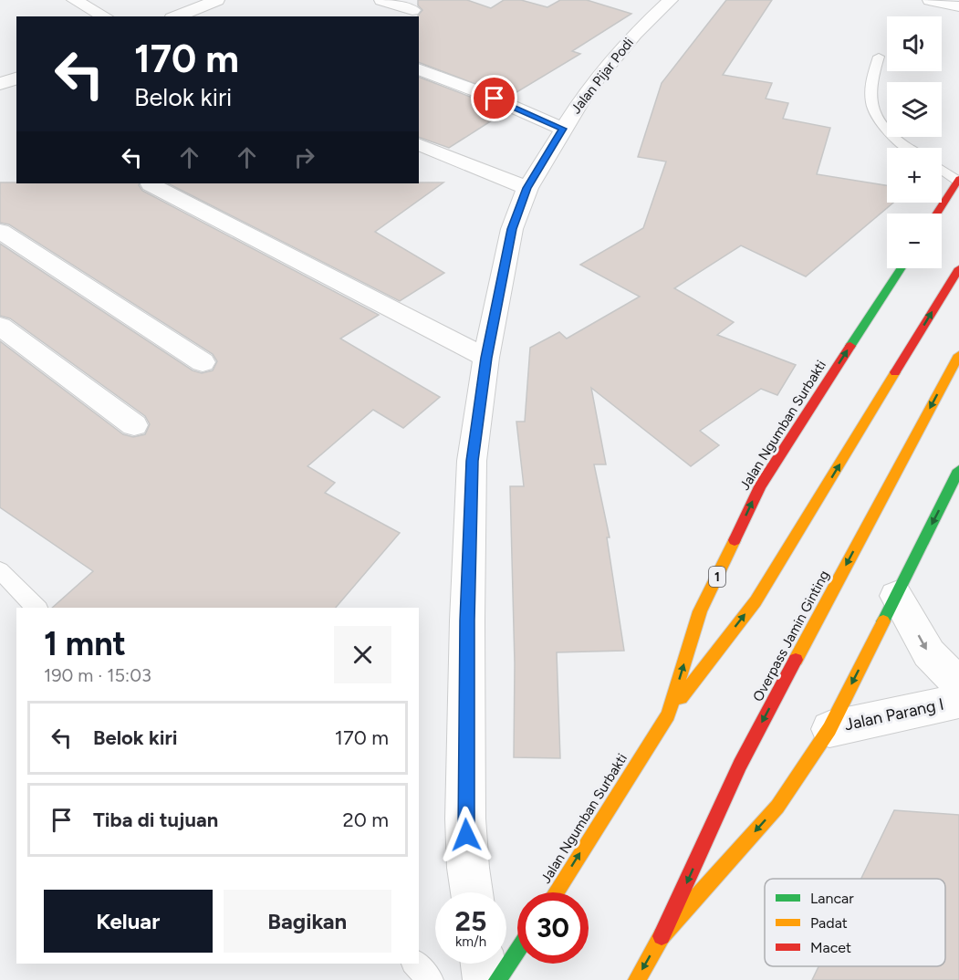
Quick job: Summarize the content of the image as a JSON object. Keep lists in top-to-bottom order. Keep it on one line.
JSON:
{"streets":{"highway":["Jalan Ngumban Surbakti","1","Overpass Jamin Ginting"],"street":["Jalan Pijar Podi","Jalan Parang I"]},"crossings":[["Jalan Ngumban Surbakti","1"]],"one_way":["Jalan Parang I"],"legend":["Lancar","Padat","Macet"],"page":{"map_buttons":["+","−"],"turn":["170 m","Belok kiri"],"heading":["1 mnt","190 m · 15:03"],"list":[{"name":"Belok kiri","value":"170 m"},{"name":"Tiba di tujuan","value":"20 m"}],"buttons":["Keluar","Bagikan"],"speed":"25 km/h","limit":"30"}}
